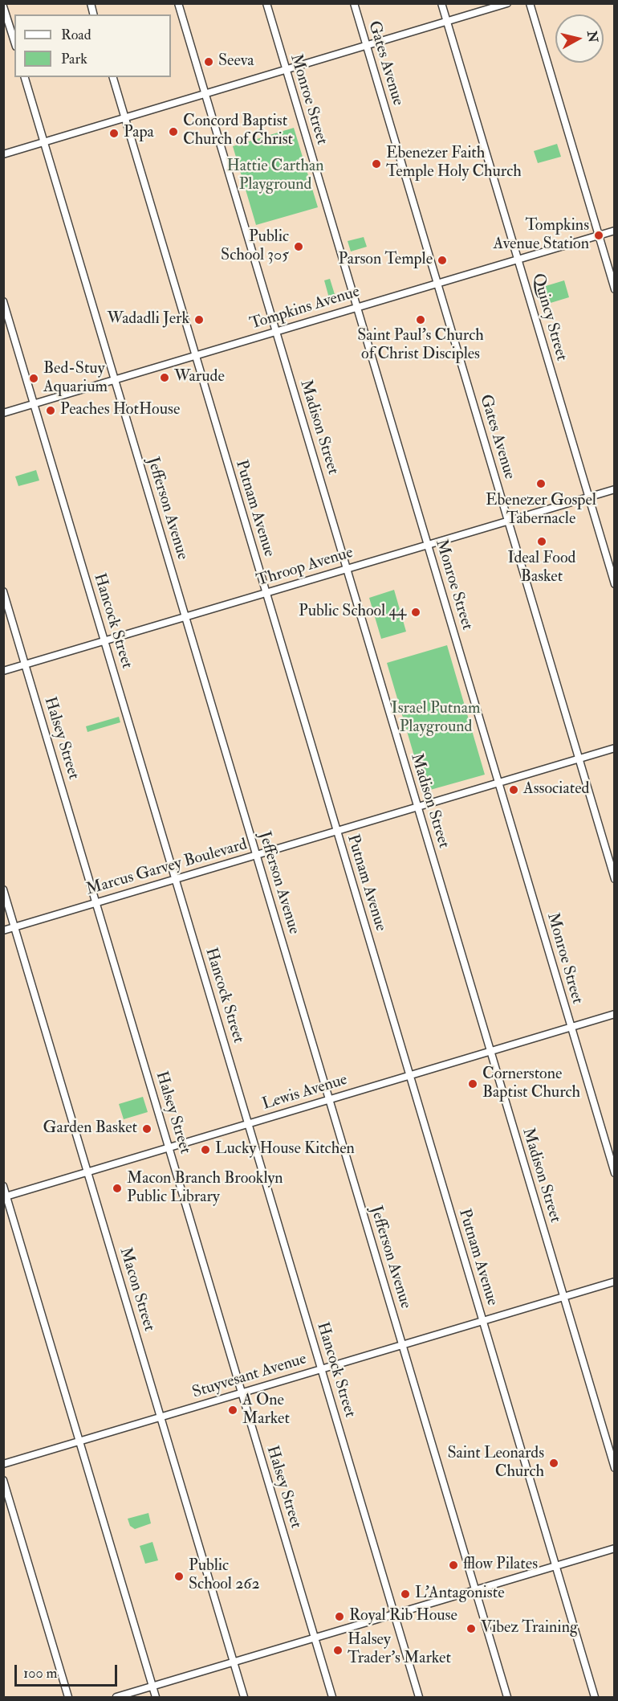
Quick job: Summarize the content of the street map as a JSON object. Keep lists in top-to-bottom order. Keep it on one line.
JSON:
{"streets":{"street":["Gates Avenue","Monroe Street","Tompkins Avenue","Quincy Street","Madison Street","Jefferson Avenue","Putnam Avenue","Throop Avenue","Hancock Street","Halsey Street","Marcus Garvey Boulevard","Lewis Avenue","Macon Street","Stuyvesant Avenue"]},"crossings":[["Gates Avenue","Tompkins Avenue"],["Gates Avenue","Throop Avenue"],["Gates Avenue","Marcus Garvey Boulevard"],["Monroe Street","Tompkins Avenue"],["Monroe Street","Throop Avenue"],["Monroe Street","Marcus Garvey Boulevard"],["Monroe Street","Lewis Avenue"],["Tompkins Avenue","Quincy Street"],["Tompkins Avenue","Madison Street"],["Tompkins Avenue","Jefferson Avenue"],["Tompkins Avenue","Putnam Avenue"],["Tompkins Avenue","Hancock Street"],["Quincy Street","Throop Avenue"],["Madison Street","Throop Avenue"],["Madison Street","Marcus Garvey Boulevard"],["Madison Street","Lewis Avenue"],["Madison Street","Stuyvesant Avenue"],["Jefferson Avenue","Throop Avenue"],["Jefferson Avenue","Marcus Garvey Boulevard"],["Jefferson Avenue","Lewis Avenue"],["Jefferson Avenue","Stuyvesant Avenue"],["Putnam Avenue","Throop Avenue"],["Putnam Avenue","Marcus Garvey Boulevard"],["Putnam Avenue","Lewis Avenue"],["Putnam Avenue","Stuyvesant Avenue"],["Throop Avenue","Hancock Street"],["Throop Avenue","Halsey Street"],["Hancock Street","Marcus Garvey Boulevard"],["Hancock Street","Lewis Avenue"],["Hancock Street","Stuyvesant Avenue"],["Halsey Street","Marcus Garvey Boulevard"],["Halsey Street","Lewis Avenue"],["Halsey Street","Stuyvesant Avenue"],["Marcus Garvey Boulevard","Macon Street"],["Lewis Avenue","Macon Street"],["Macon Street","Stuyvesant Avenue"]],"parks":["Hattie Carthan Playground","Israel Putnam Playground"],"places":["Seeva","Concord Baptist Church of Christ","Papa","Ebenezer Faith Temple Holy Church","Tompkins Avenue Station","Public School 305","Parson Temple","Wadadli Jerk","Saint Paul's Church of Christ Disciples","Warude","Bed-Stuy Aquarium","Peaches HotHouse","Ebenezer Gospel Tabernacle","Ideal Food Basket","Public School 44","Associated","Cornerstone Baptist Church","Garden Basket","Lucky House Kitchen","Macon Branch Brooklyn Public Library","A One Market","Saint Leonards Church","fflow Pilates","Public School 262","L'Antagoniste","Royal Rib House","Vibez Training","Halsey Trader's Market"],"legend":["Road","Park"],"scale_bar":"100 m","north":"right"}
